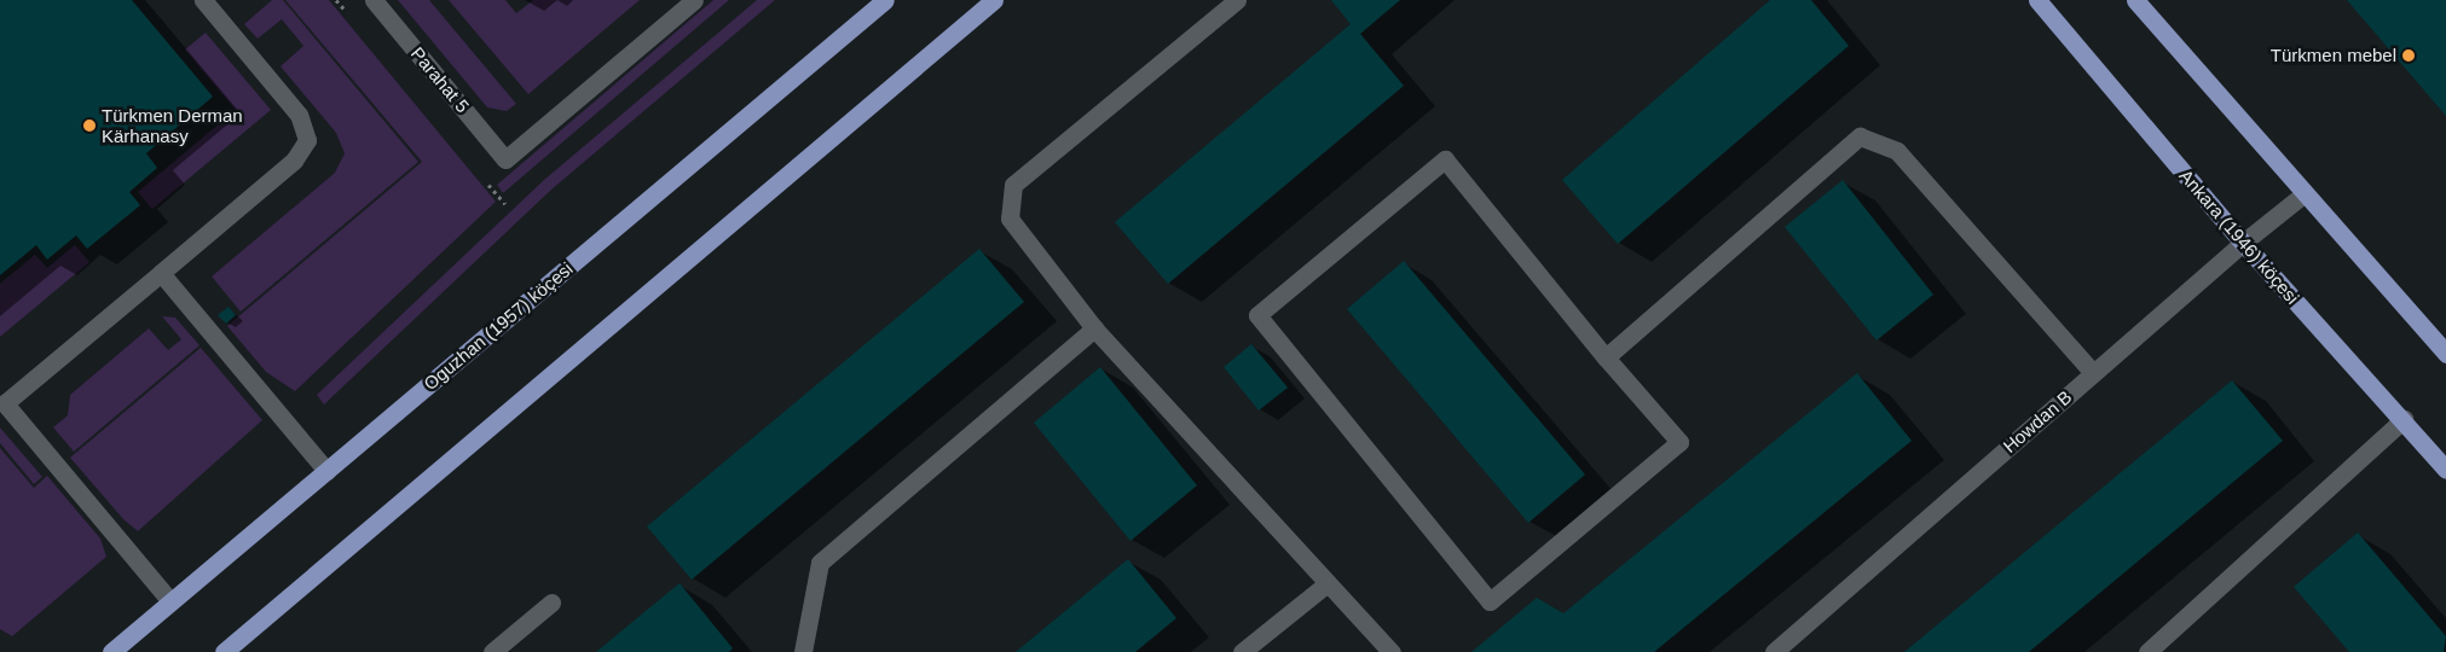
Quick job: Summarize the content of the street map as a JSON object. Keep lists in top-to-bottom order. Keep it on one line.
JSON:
{"streets":{"main road":["Ankara (1946) köçesi","Oguzhan (1957) köçesi"],"lane":["Parahat 5","Howdan B"]},"crossings":[["Ankara (1946) köçesi","Howdan B"]],"places":["Türkmen mebel","Türkmen Derman Kärhanasy"]}
